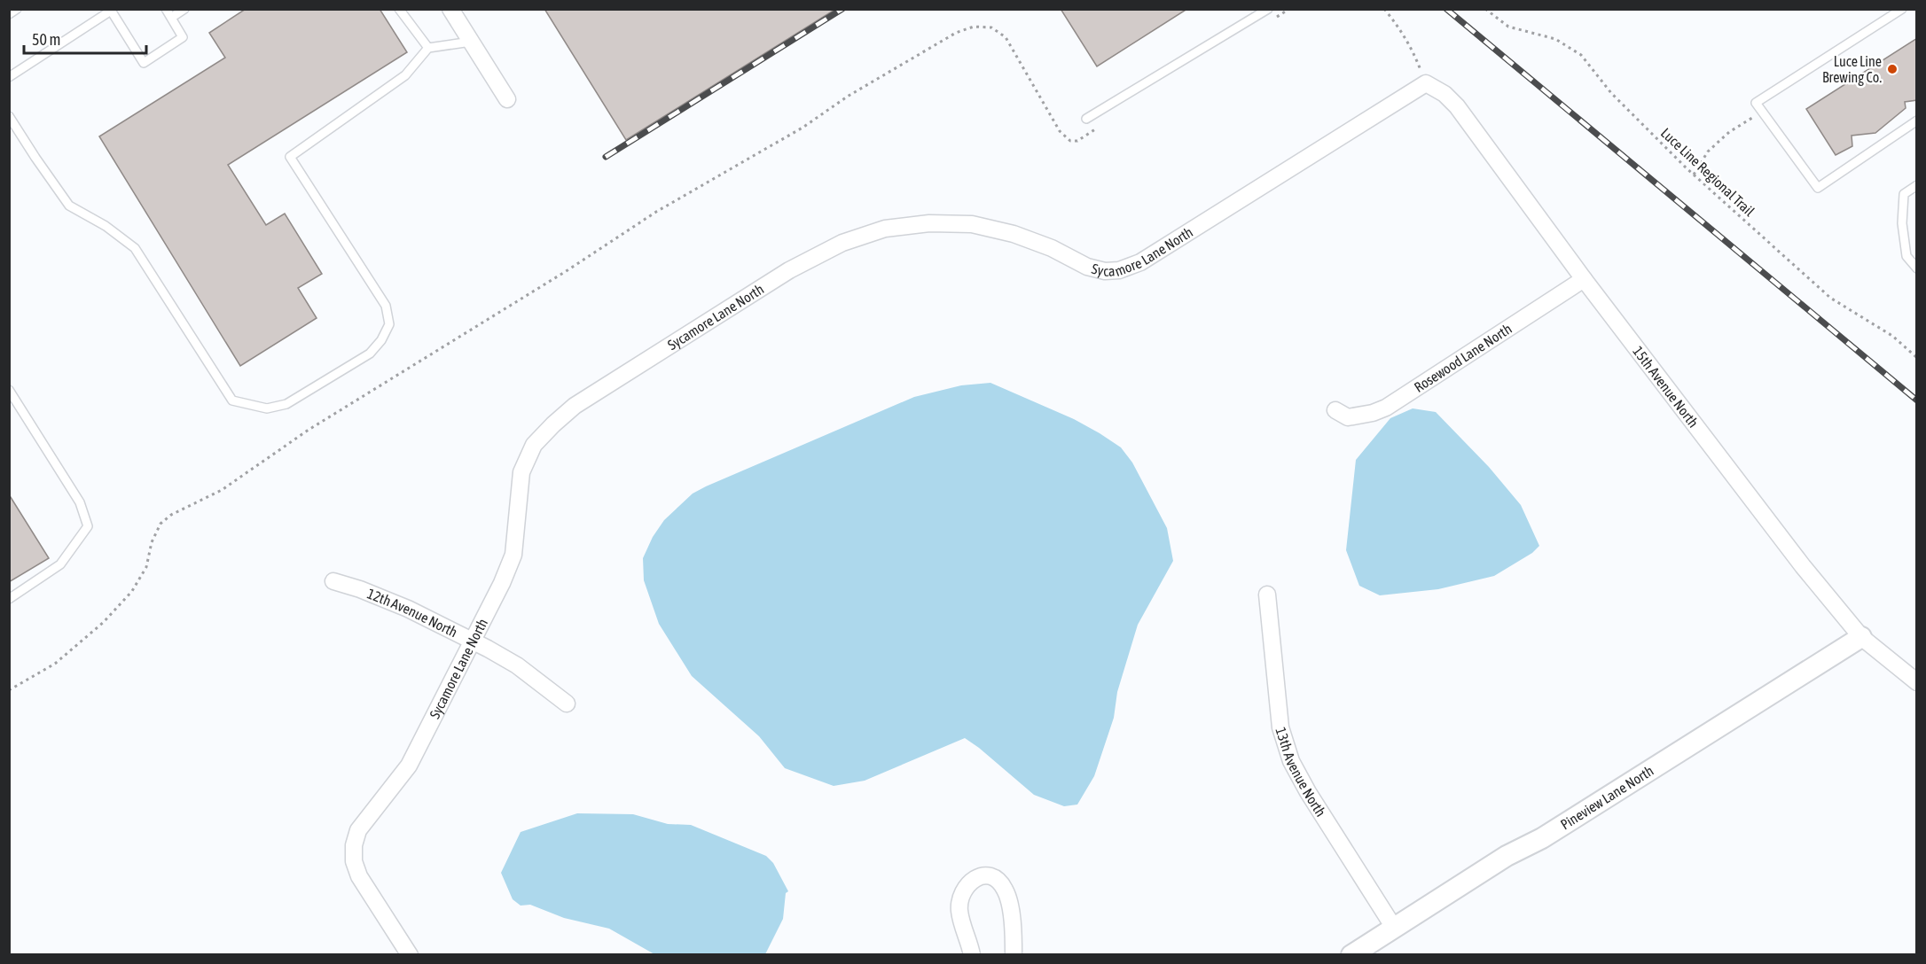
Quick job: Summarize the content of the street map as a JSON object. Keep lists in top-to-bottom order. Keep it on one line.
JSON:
{"streets":{"street":["Sycamore Lane North","Rosewood Lane North","15th Avenue North","12th Avenue North","13th Avenue North","Pineview Lane North"],"path":["Luce Line Regional Trail"]},"crossings":[["Sycamore Lane North","15th Avenue North"],["Sycamore Lane North","12th Avenue North"],["Rosewood Lane North","15th Avenue North"],["15th Avenue North","Pineview Lane North"],["13th Avenue North","Pineview Lane North"]],"places":["Luce Line Brewing Co."],"scale_bar":"50 m"}
